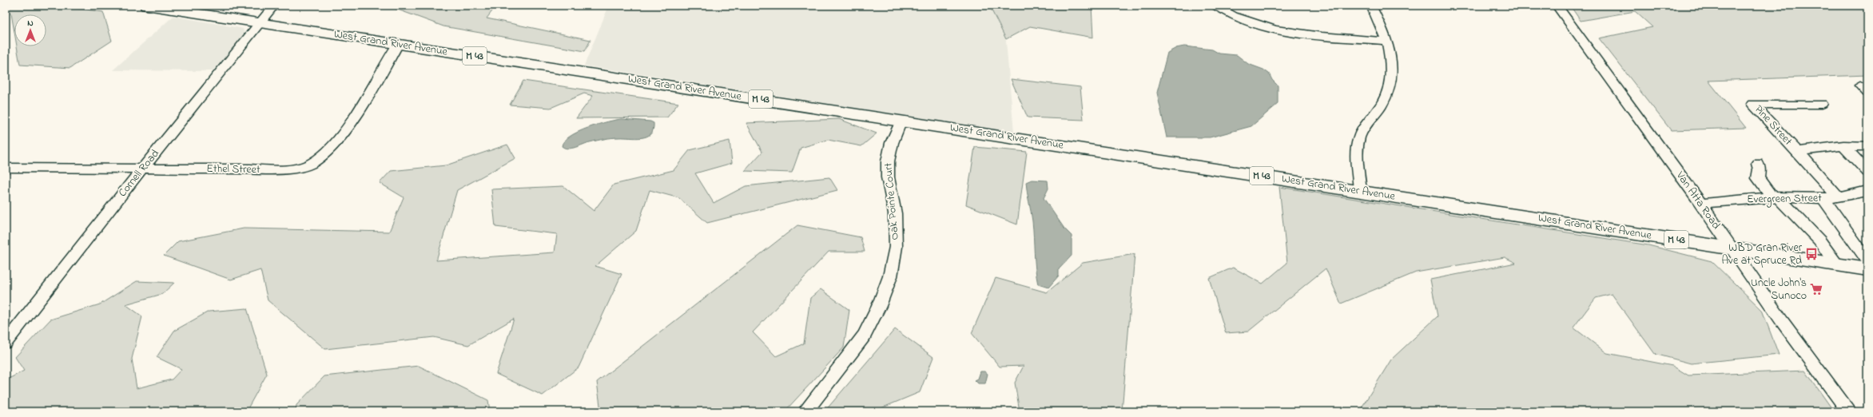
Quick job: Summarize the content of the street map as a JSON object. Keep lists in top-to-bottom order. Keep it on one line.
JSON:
{"streets":{"main road":["West Grand River Avenue","M 43"],"street":["Pine Street","Ethel Street","Cornell Road","Evergreen Street","Van Atta Road","Oak Pointe Court"]},"crossings":[["West Grand River Avenue","Ethel Street"],["West Grand River Avenue","Cornell Road"],["West Grand River Avenue","Van Atta Road"],["West Grand River Avenue","Oak Pointe Court"],["Pine Street","Evergreen Street"],["Ethel Street","Cornell Road"],["Evergreen Street","Van Atta Road"]],"places":{"bus stop":["WBD Gran River Ave at Spruce Rd"],"supermarket":["Uncle John's Sunoco"]},"north":"top"}
